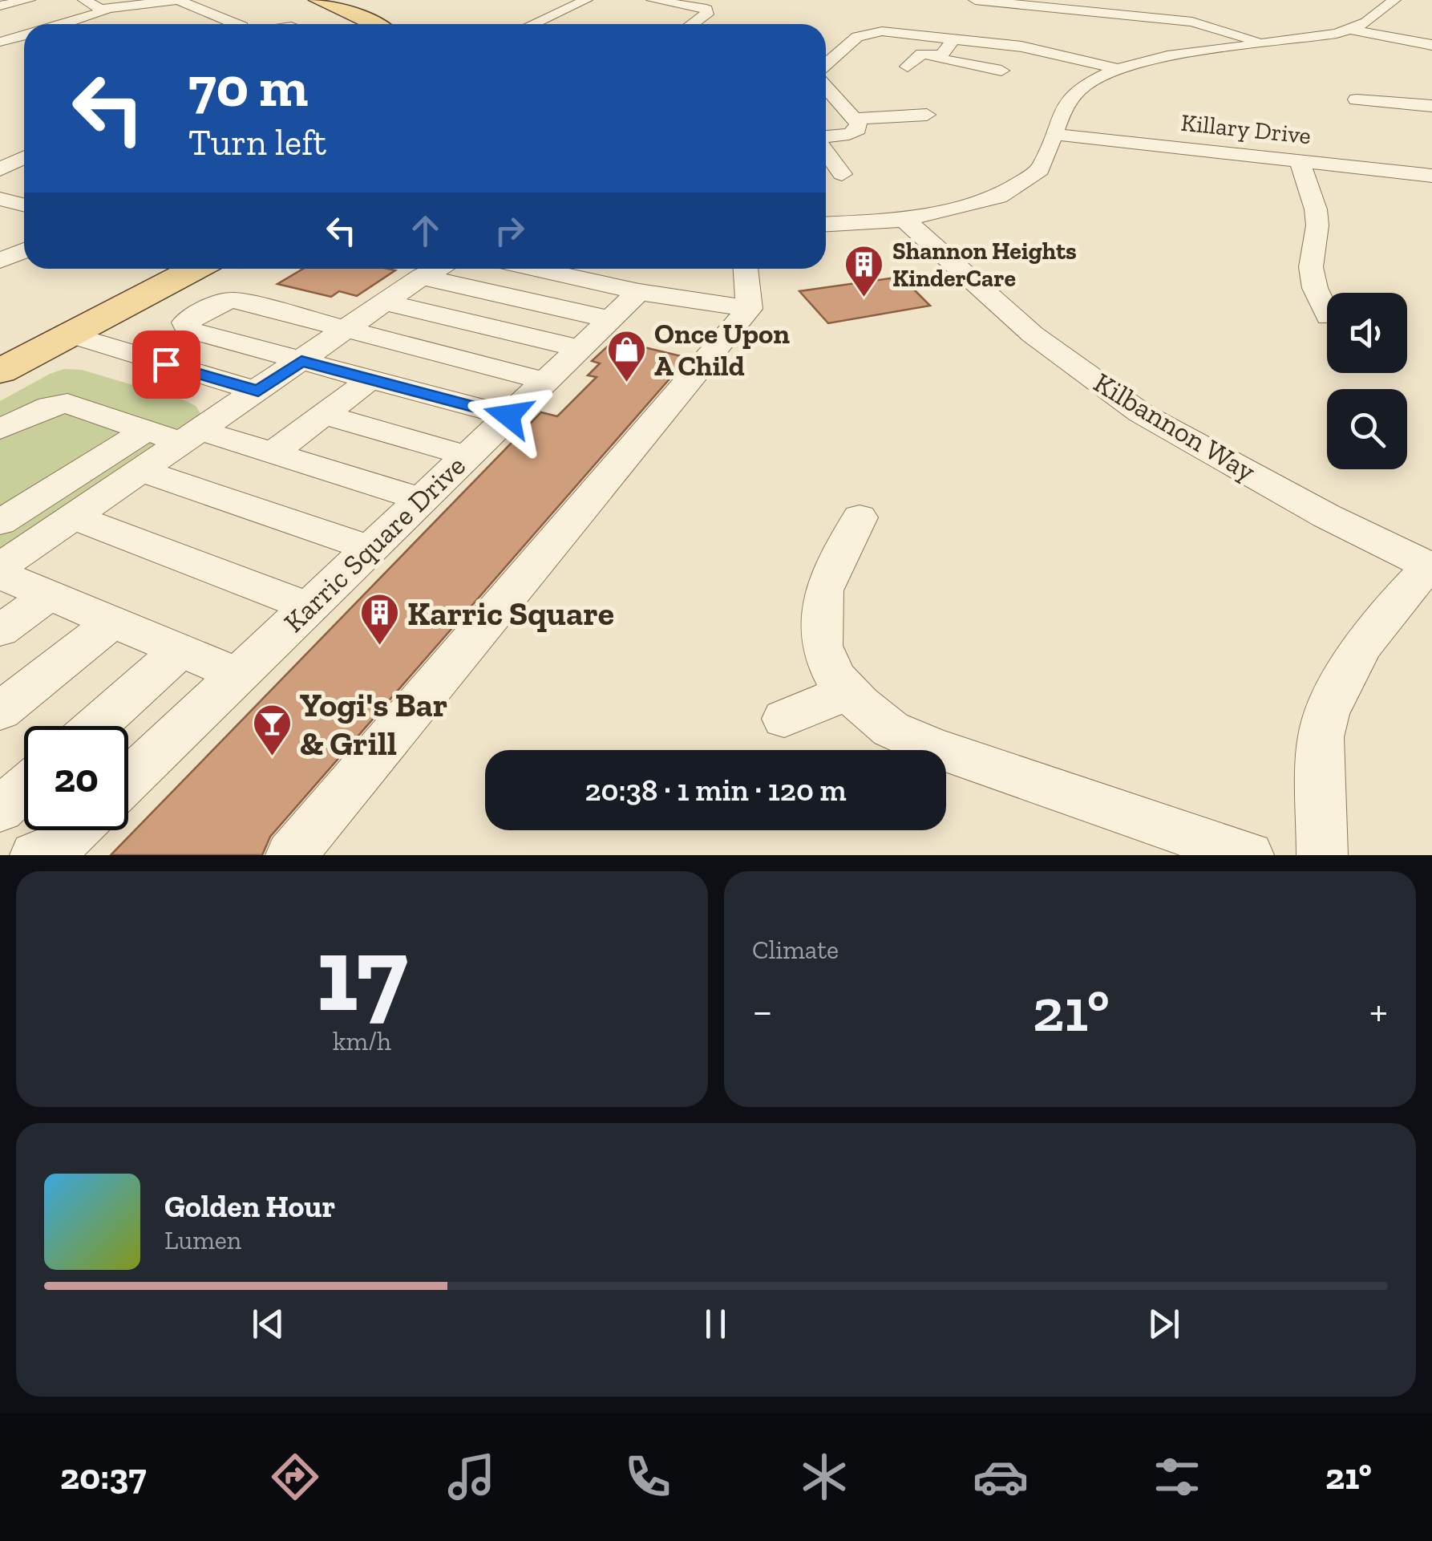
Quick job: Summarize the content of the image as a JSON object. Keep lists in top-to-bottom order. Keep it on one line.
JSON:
{"streets":{"street":["Killary Drive","Kilbannon Way","Karric Square Drive"]},"places":{"building":["Shannon Heights KinderCare","Karric Square"],"shop":["Once Upon A Child"],"bar":["Yogi's Bar & Grill"]},"page":{"turn":["70 m","Turn left"],"limit":"20","trip":"20:38 · 1 min · 120 m","tile":[["17","km/h"],"Climate"],"heat":["−","21°","+"],"song":["Golden Hour","Lumen"],"tabs":["20:37","21°"]}}
